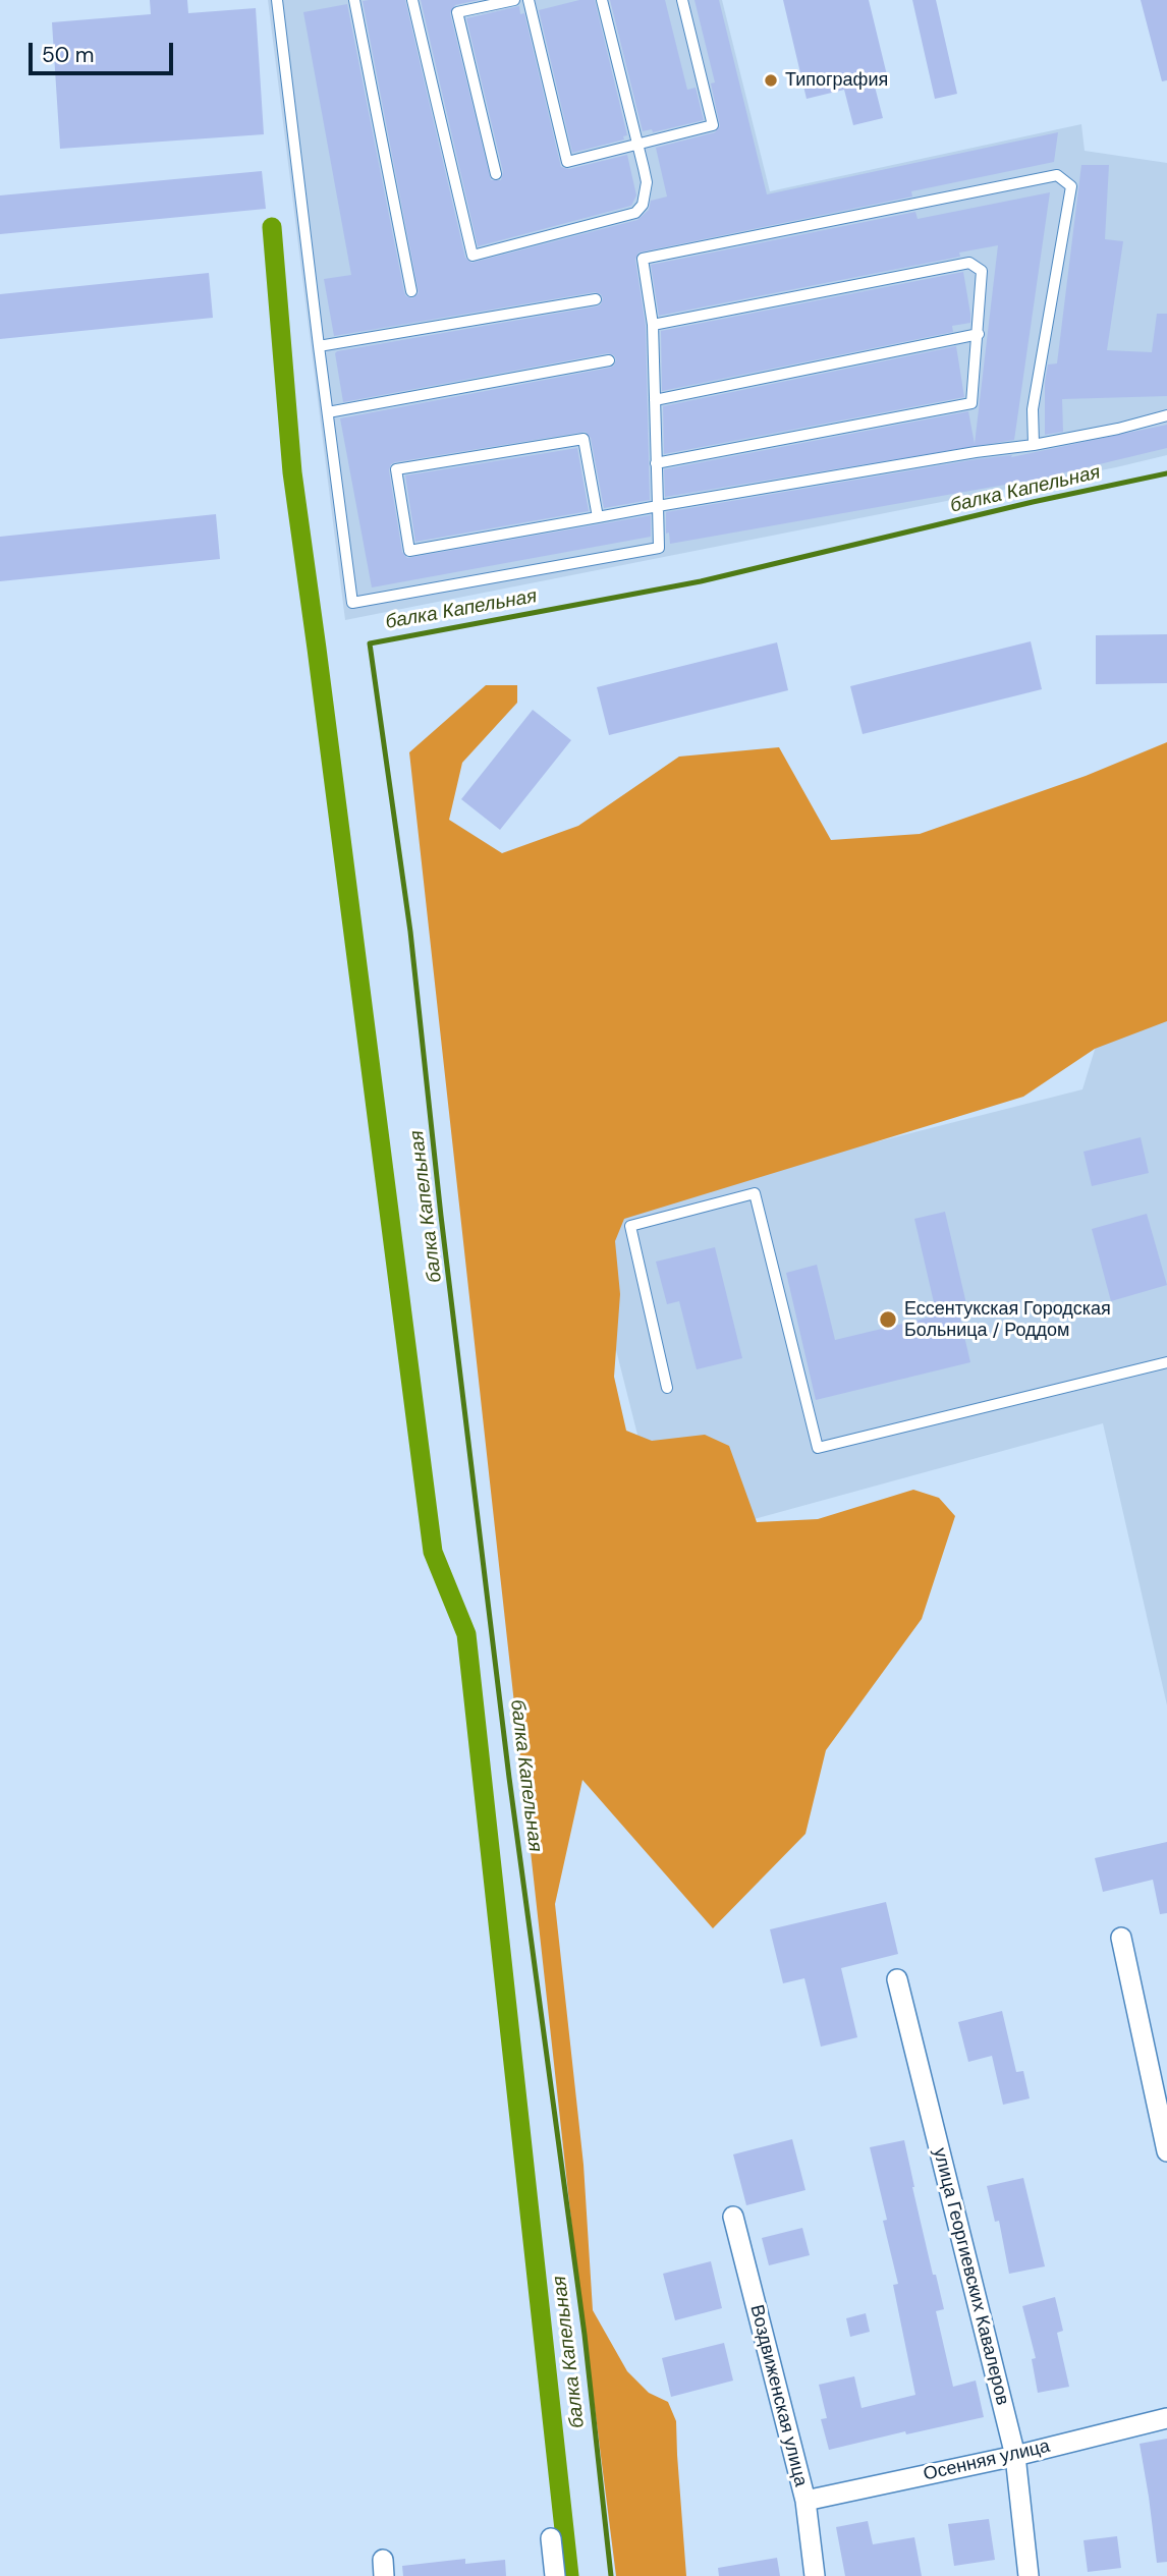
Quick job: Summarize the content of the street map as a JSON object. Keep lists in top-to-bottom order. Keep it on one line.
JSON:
{"streets":{"street":["улица Георгиевских Кавалеров","Воздвиженская улица","Осенняя улица"]},"crossings":[["улица Георгиевских Кавалеров","Осенняя улица"],["Воздвиженская улица","Осенняя улица"]],"water":["балка Капельная"],"places":["Типография","Ессентукская Городская Больница / Роддом"],"scale_bar":"50 m"}
